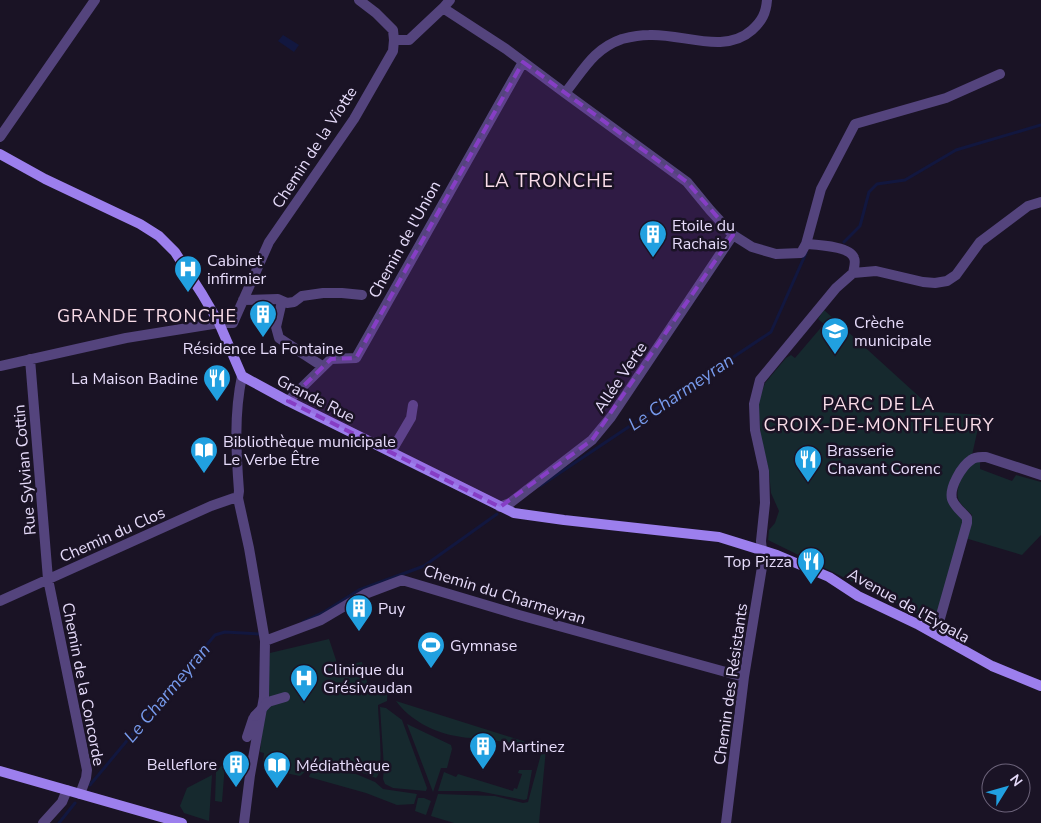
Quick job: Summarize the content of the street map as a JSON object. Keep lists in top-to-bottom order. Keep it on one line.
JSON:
{"streets":{"street":["Chemin de la Viotte","Chemin de l'Union","Allée Verte","Grande Rue","Rue Sylvian Cottin","Chemin du Clos","Chemin du Charmeyran","Avenue de l'Eygala","Chemin de la Concorde","Chemin des Résistants"]},"crossings":[["Chemin de l'Union","Grande Rue"],["Allée Verte","Grande Rue"],["Grande Rue","Avenue de l'Eygala"],["Grande Rue","Chemin des Résistants"],["Rue Sylvian Cottin","Chemin du Clos"],["Rue Sylvian Cottin","Chemin de la Concorde"],["Chemin du Clos","Chemin de la Concorde"],["Chemin du Charmeyran","Chemin des Résistants"],["Avenue de l'Eygala","Chemin des Résistants"]],"districts":["LA TRONCHE","GRANDE TRONCHE","PARC DE LA CROIX-DE-MONTFLEURY"],"water":["Le Charmeyran"],"places":{"building":["Etoile du Rachais","Résidence La Fontaine","Puy","Martinez","Belleflore"],"hospital":["Cabinet infirmier","Clinique du Grésivaudan"],"school or university":["Crèche municipale"],"restaurant":["La Maison Badine","Brasserie Chavant Corenc","Top Pizza"],"library":["Bibliothèque municipale Le Verbe Être","Médiathèque"],"sports":["Gymnase"]},"north":"top right"}
